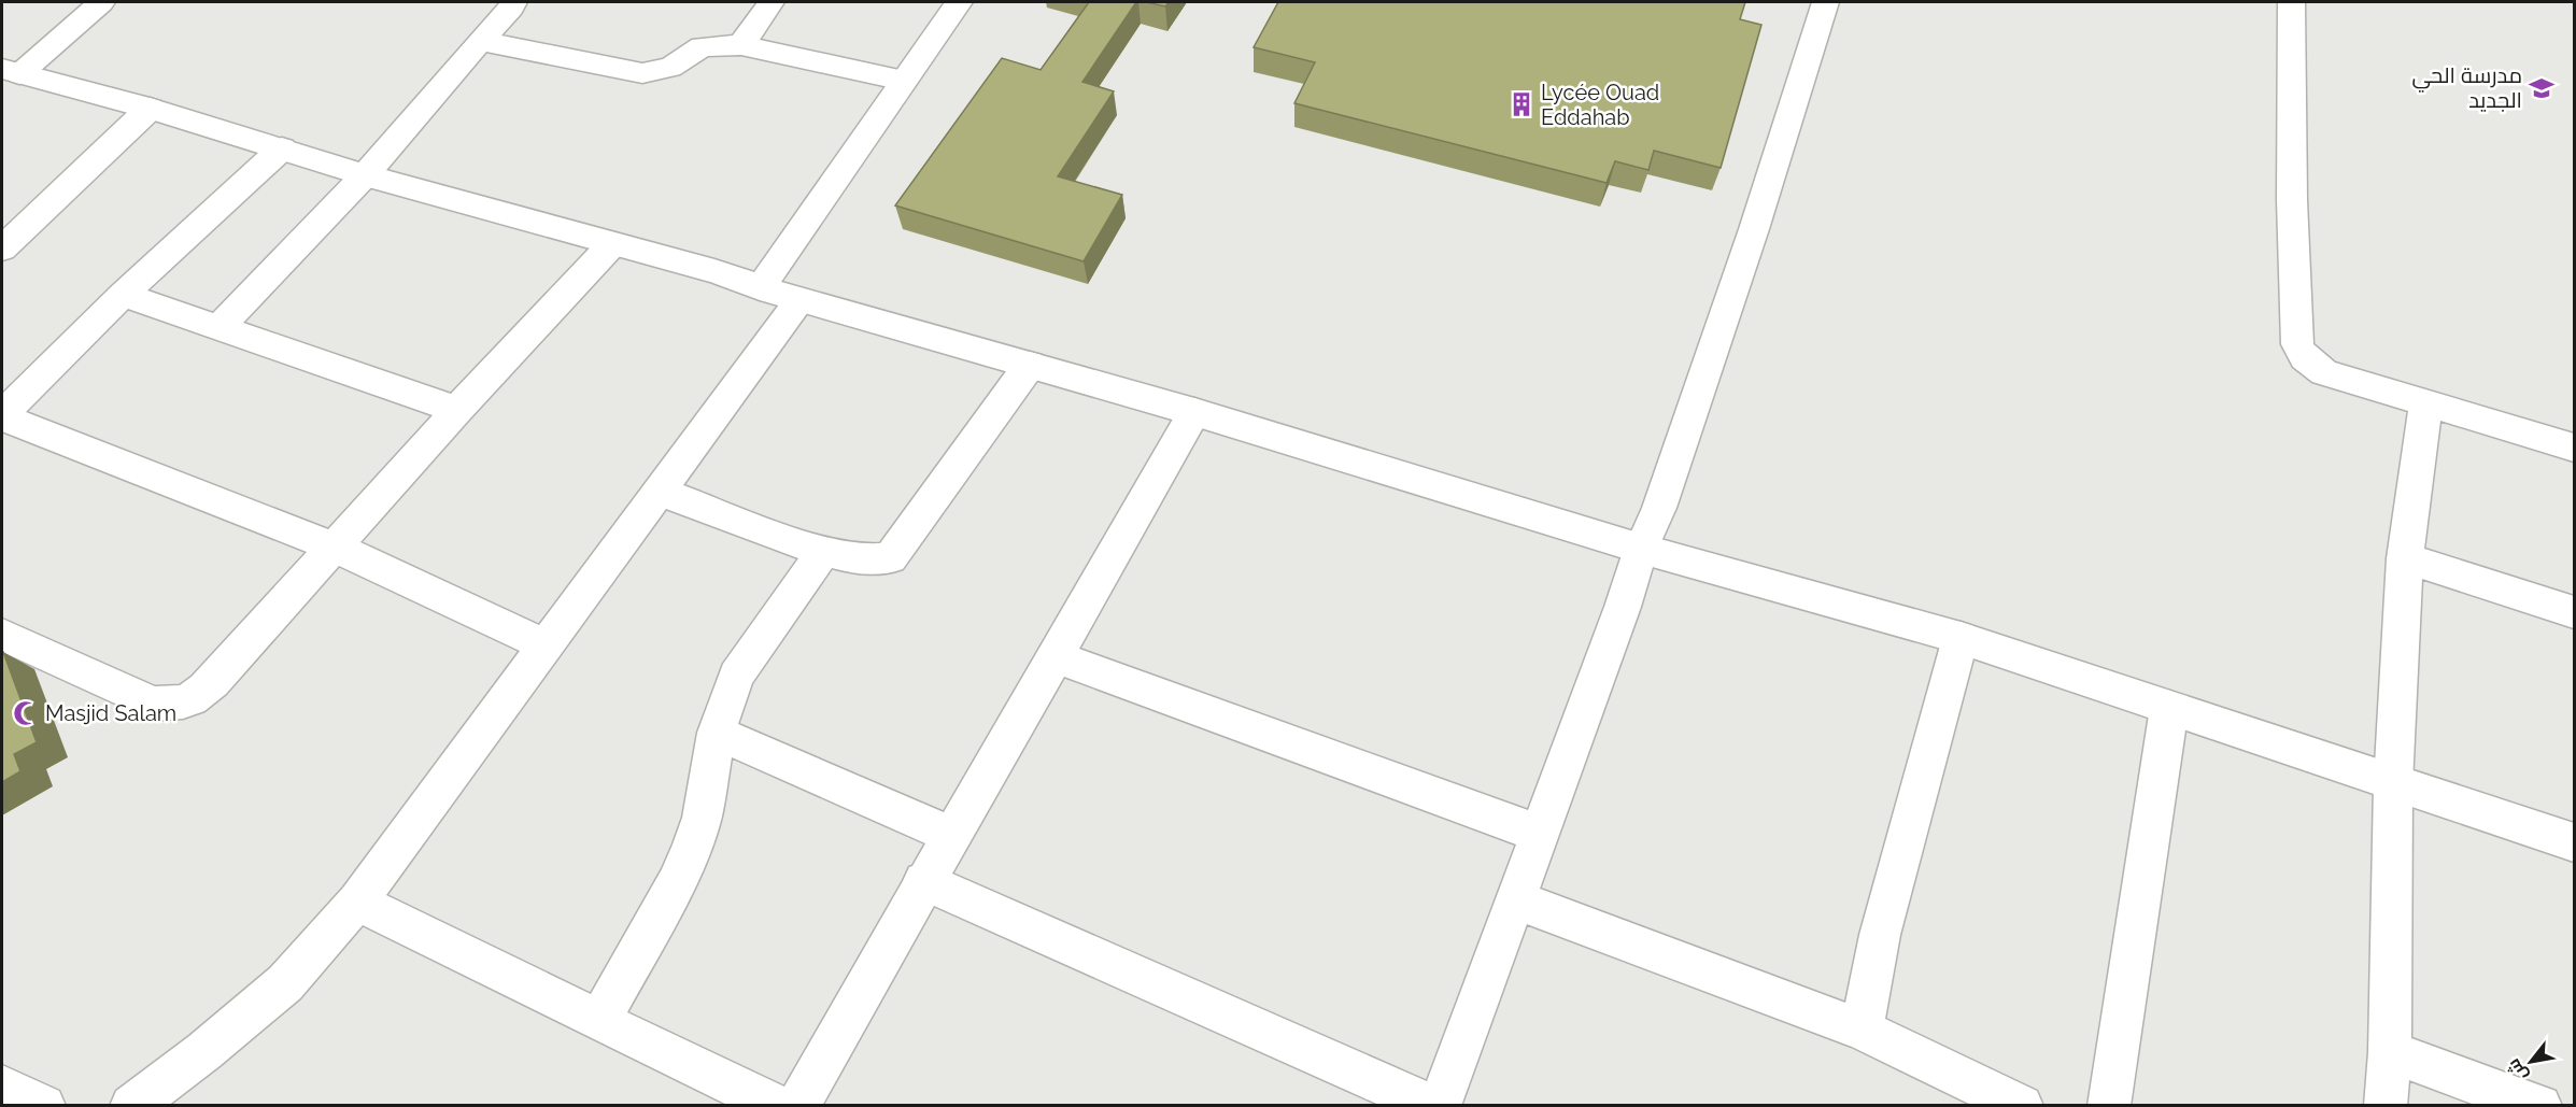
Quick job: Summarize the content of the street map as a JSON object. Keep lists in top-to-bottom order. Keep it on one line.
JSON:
{"places":{"school or university":["مدرسة الحي الجديد"],"building":["Lycée Ouad Eddahab"],"mosque":["Masjid Salam"]},"north":"bottom left"}
